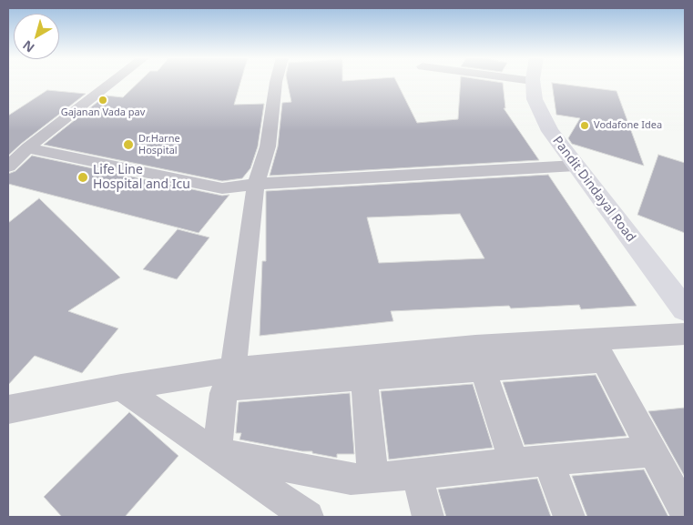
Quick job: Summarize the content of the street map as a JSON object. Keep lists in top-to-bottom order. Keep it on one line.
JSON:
{"streets":{"main road":["Pandit Dindayal Road"]},"places":["Gajanan Vada pav","Vodafone Idea","Dr.Harne Hospital","Life Line Hospital and Icu"],"north":"bottom left"}
